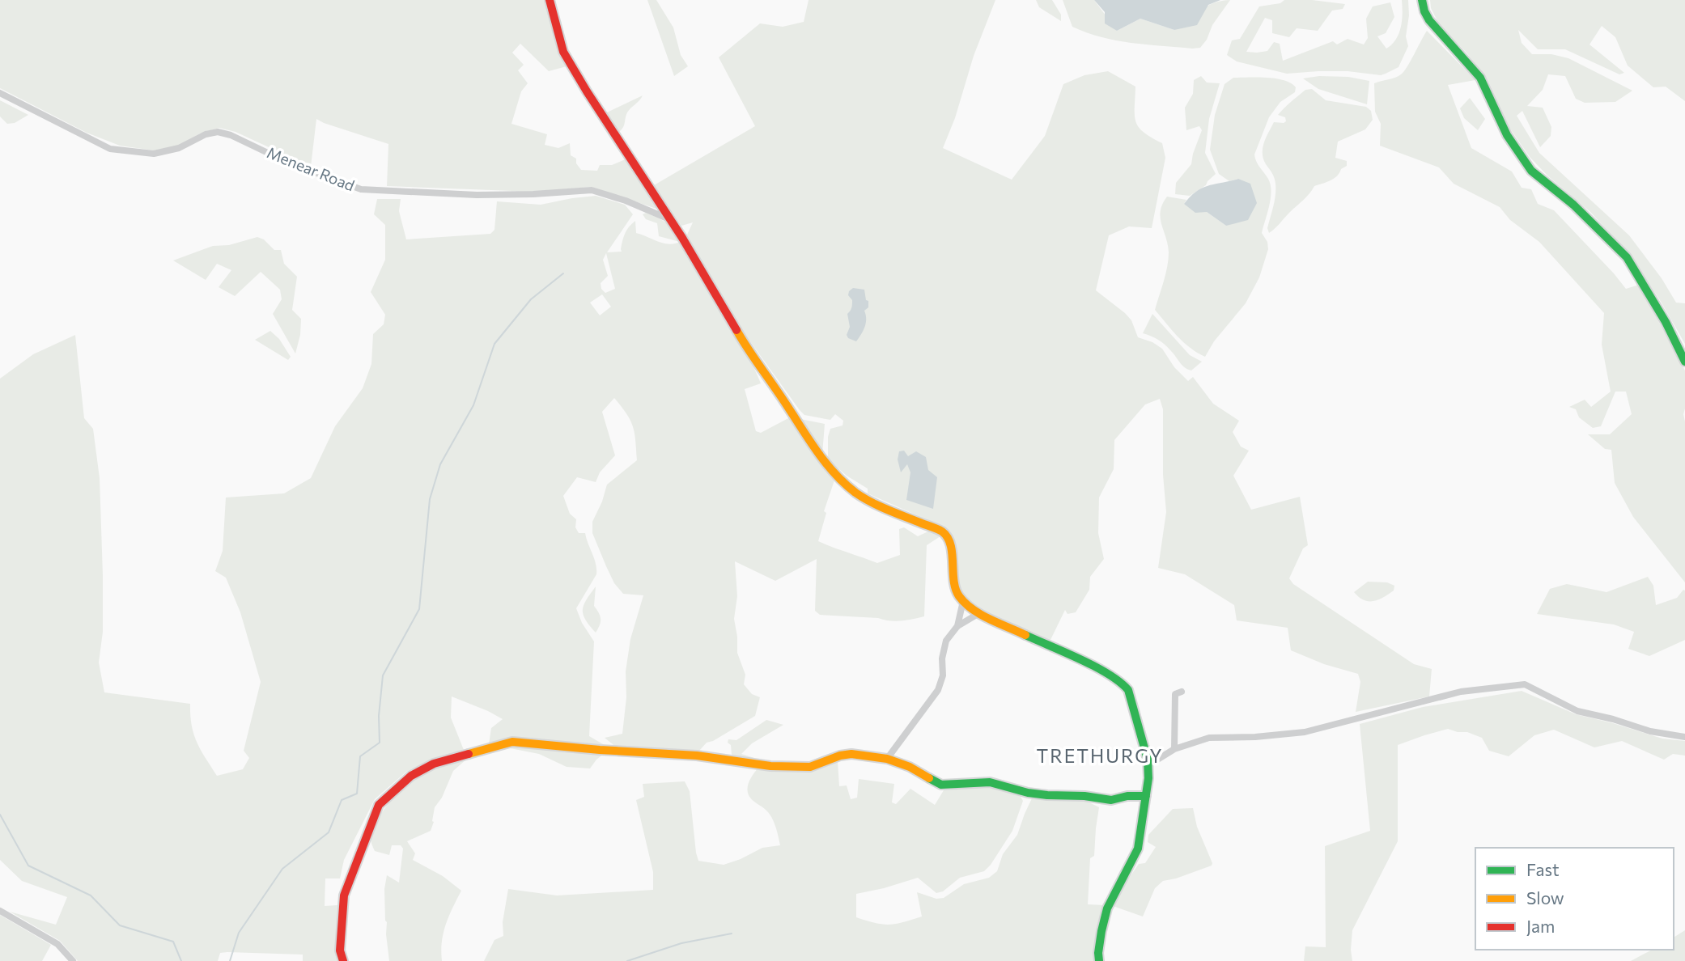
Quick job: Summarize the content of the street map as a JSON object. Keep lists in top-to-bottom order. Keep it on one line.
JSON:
{"streets":{"street":["Menear Road"]},"districts":["TRETHURGY"],"legend":["Fast","Slow","Jam"]}
